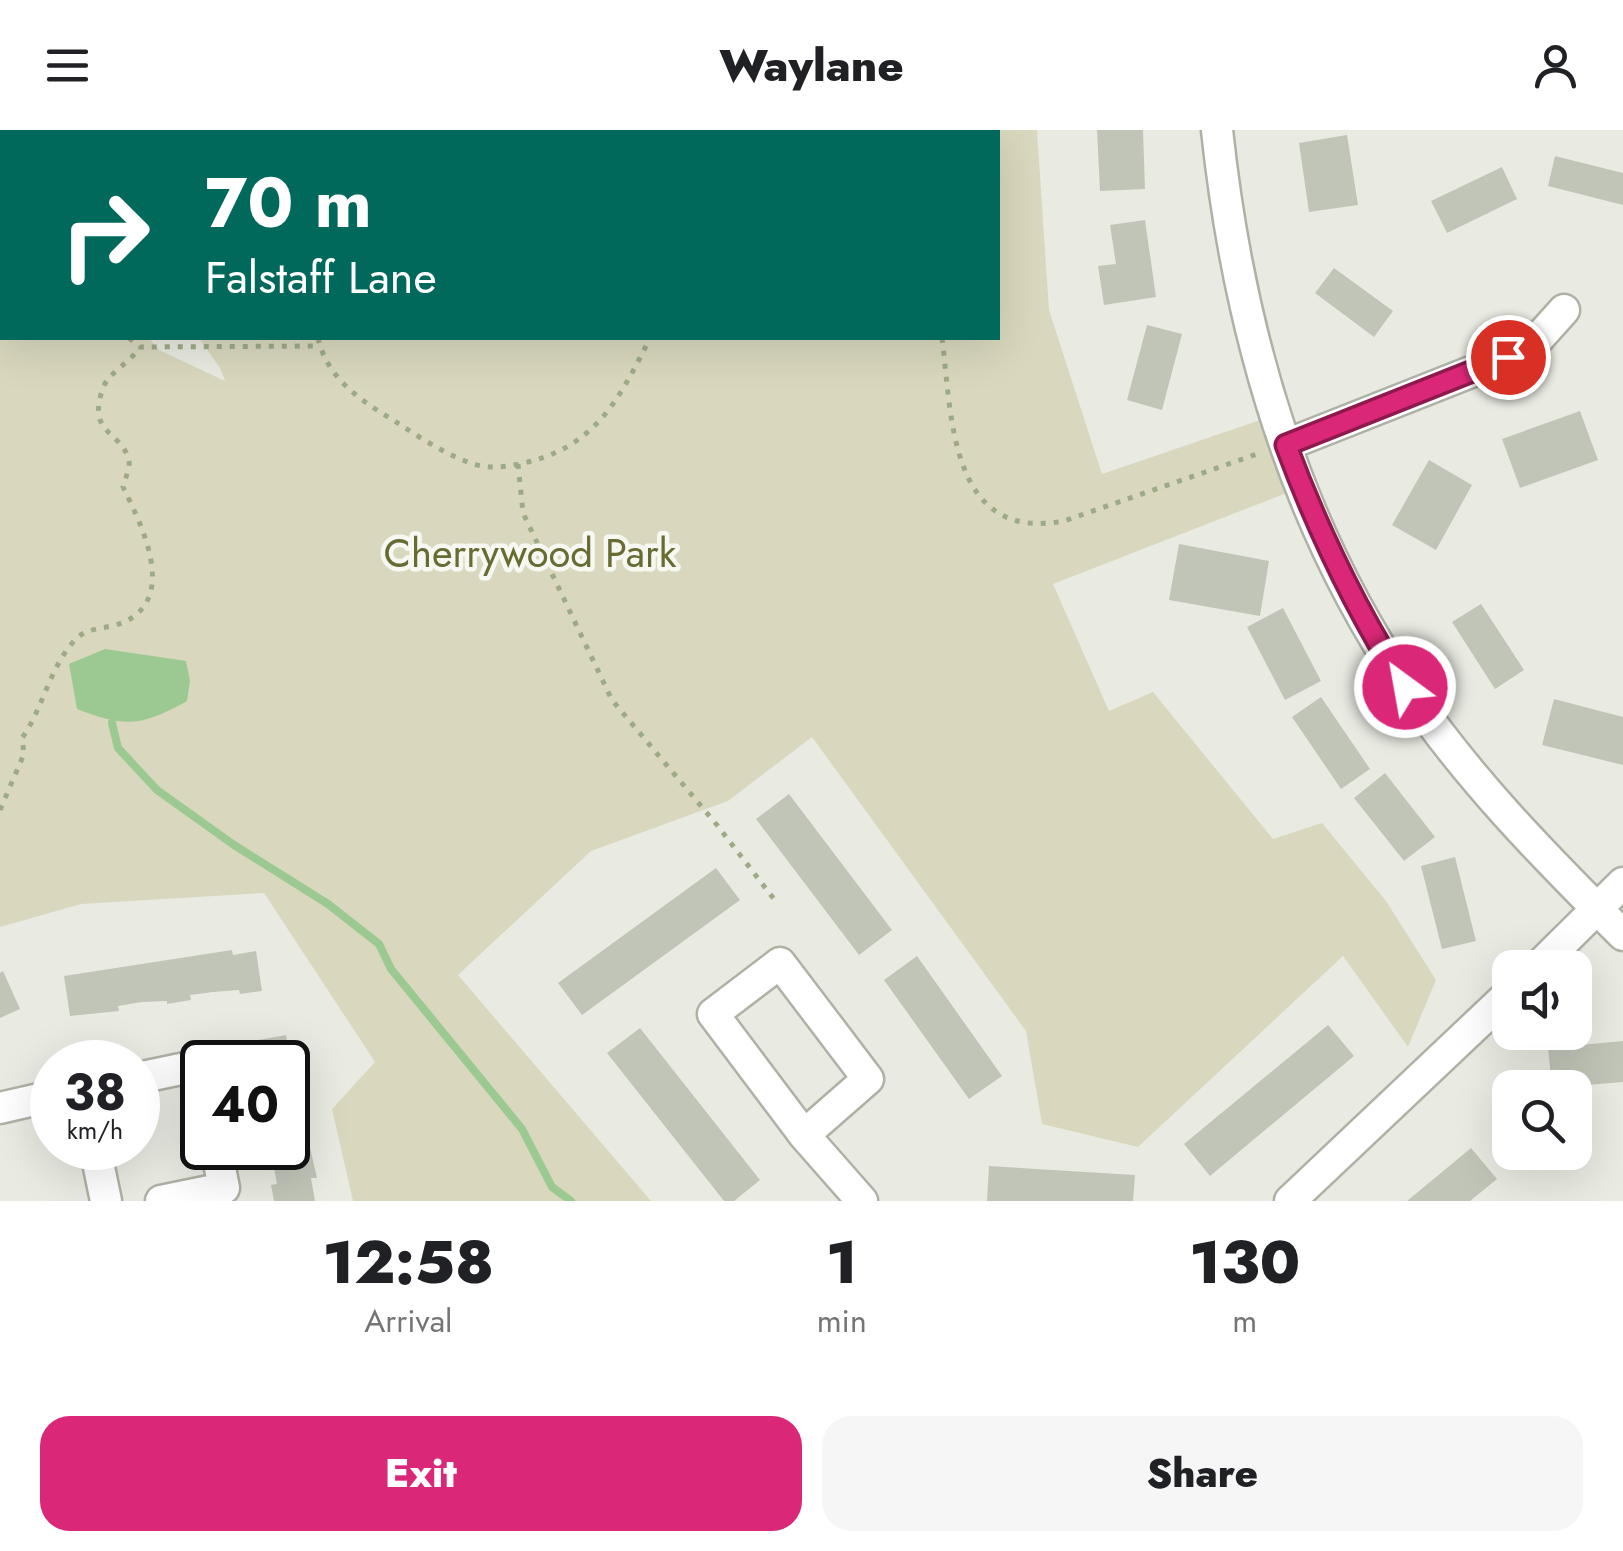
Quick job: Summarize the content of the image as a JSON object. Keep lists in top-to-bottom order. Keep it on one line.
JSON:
{"parks":["Cherrywood Park"],"page":{"header":"Waylane","turn":["70 m","Falstaff Lane"],"speed":"38 km/h","limit":"40","eta":["12:58","Arrival","1","min","130","m"],"buttons":["Exit","Share"]}}
